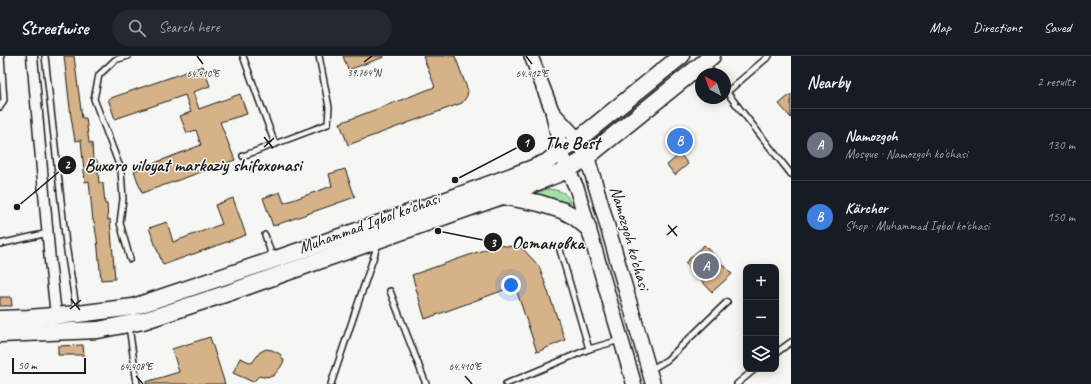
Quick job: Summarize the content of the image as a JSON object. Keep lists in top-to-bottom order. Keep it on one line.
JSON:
{"streets":{"main road":["Muhammad Iqbol ko'chasi","Namozgoh ko'chasi"]},"crossings":[["Muhammad Iqbol ko'chasi","Namozgoh ko'chasi"]],"places":["The Best","Buxoro viloyat markaziy shifoxonasi","Остановка"],"scale_bar":"50 m","north":"top left","page":{"header":"Streetwise","search":"Search here","nav":["Map","Directions","Saved"],"heading":["Nearby","2 results"],"list":[{"mark":"A","name":"Namozgoh","note":"Mosque · Namozgoh ko'chasi","value":"130 m"},{"mark":"B","name":"Kärcher","note":"Shop · Muhammad Iqbol ko'chasi","value":"150 m"}],"pins":["B","A"],"map_buttons":["+","−"],"scale":"50 m"},"coordinates":["39.764°N","64.410°E","64.412°E","64.408°E"]}
